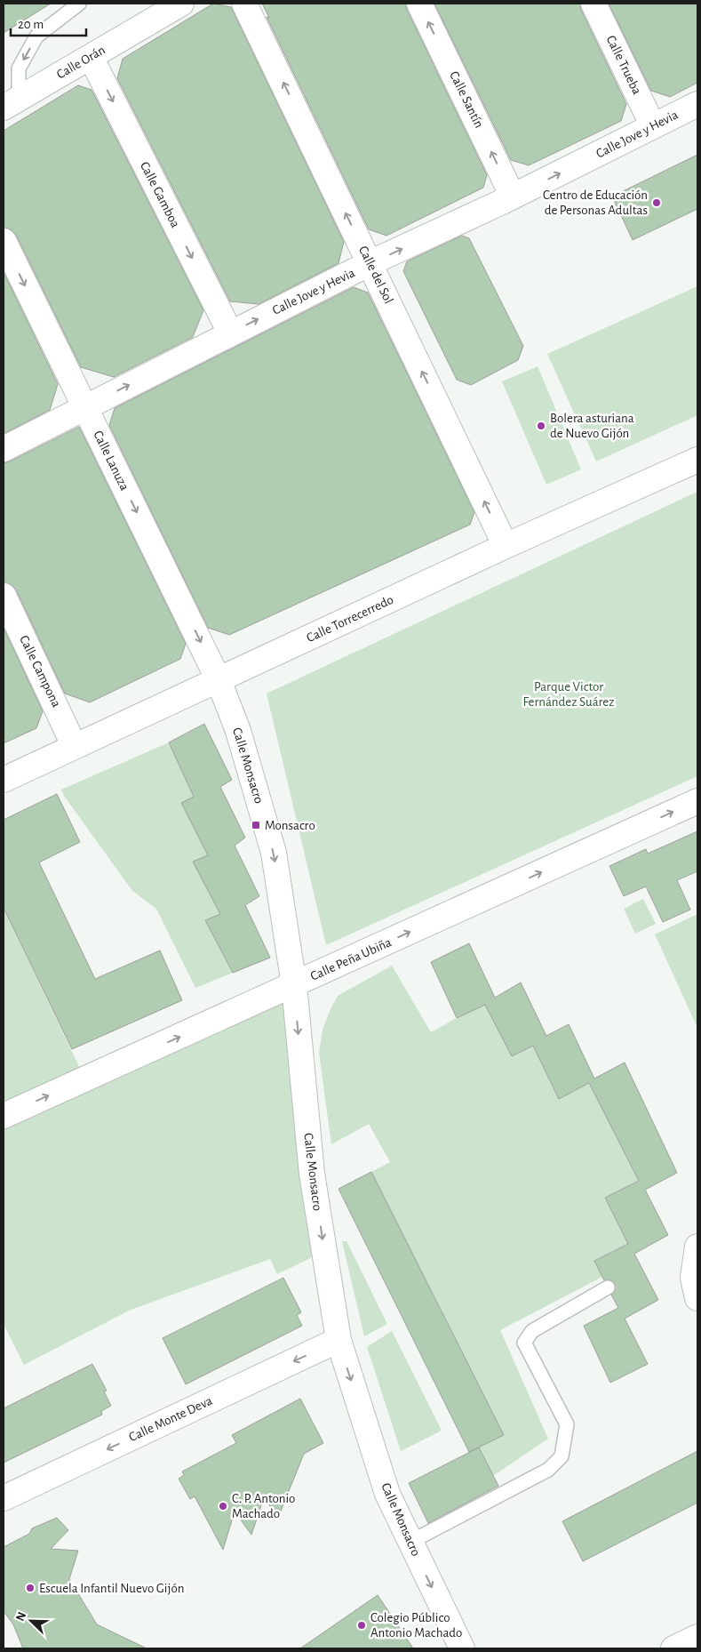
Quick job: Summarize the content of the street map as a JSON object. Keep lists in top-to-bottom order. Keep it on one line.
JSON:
{"streets":{"street":["Calle Orán","Calle Trueba","Calle Santín","Calle Jove y Hevia","Calle Gamboa","Calle del Sol","Calle Lanuza","Calle Torrecerredo","Calle Campona","Calle Monsacro","Calle Peña Ubiña","Calle Monte Deva"]},"crossings":[["Calle Orán","Calle Gamboa"],["Calle Trueba","Calle Jove y Hevia"],["Calle Santín","Calle Jove y Hevia"],["Calle Jove y Hevia","Calle Gamboa"],["Calle Jove y Hevia","Calle del Sol"],["Calle Jove y Hevia","Calle Lanuza"],["Calle del Sol","Calle Torrecerredo"],["Calle Lanuza","Calle Torrecerredo"],["Calle Lanuza","Calle Monsacro"],["Calle Torrecerredo","Calle Campona"],["Calle Torrecerredo","Calle Monsacro"],["Calle Monsacro","Calle Peña Ubiña"],["Calle Monsacro","Calle Monte Deva"]],"one_way":["Calle Santín","Calle Jove y Hevia","Calle Gamboa","Calle del Sol","Calle Lanuza","Calle Monsacro","Calle Peña Ubiña","Calle Monte Deva"],"parks":["Parque Victor Fernández Suárez"],"places":{"other":["Centro de Educación de Personas Adultas","Bolera asturiana de Nuevo Gijón","C. P. Antonio Machado","Escuela Infantil Nuevo Gijón","Colegio Público Antonio Machado"],"transit":["Monsacro"]},"scale_bar":"20 m","north":"top left"}
